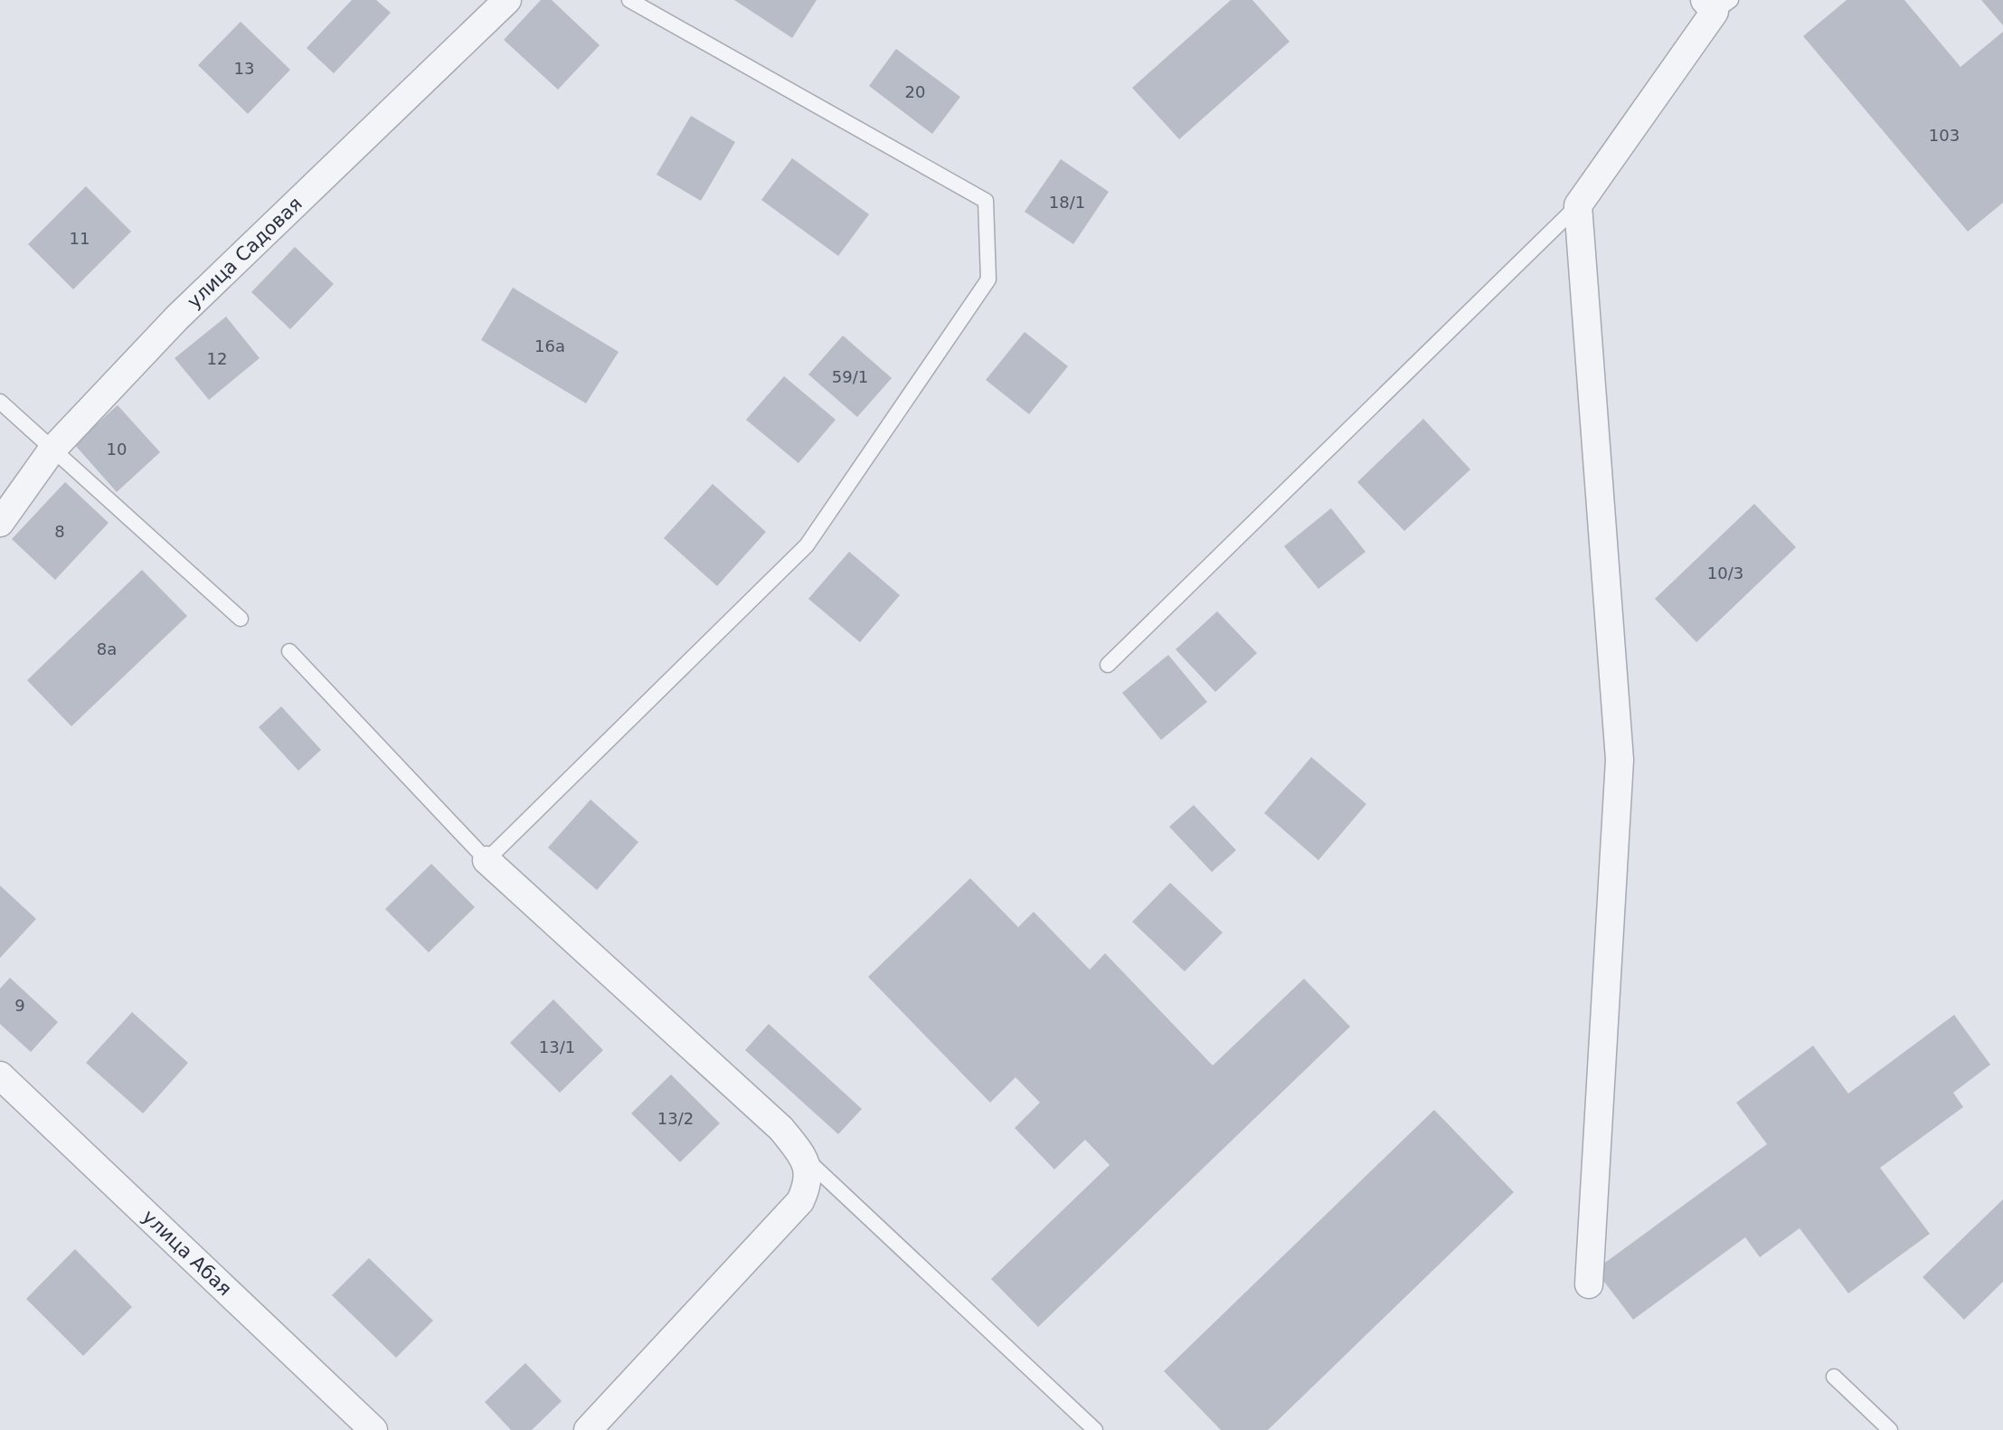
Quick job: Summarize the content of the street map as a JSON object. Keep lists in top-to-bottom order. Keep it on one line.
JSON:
{"streets":{"street":["улица Садовая","улица Абая"]},"house_numbers":["13","20","103","18/1","11","16а","12","59/1","10","8","10/3","8а","9","13/1","13/2"]}
